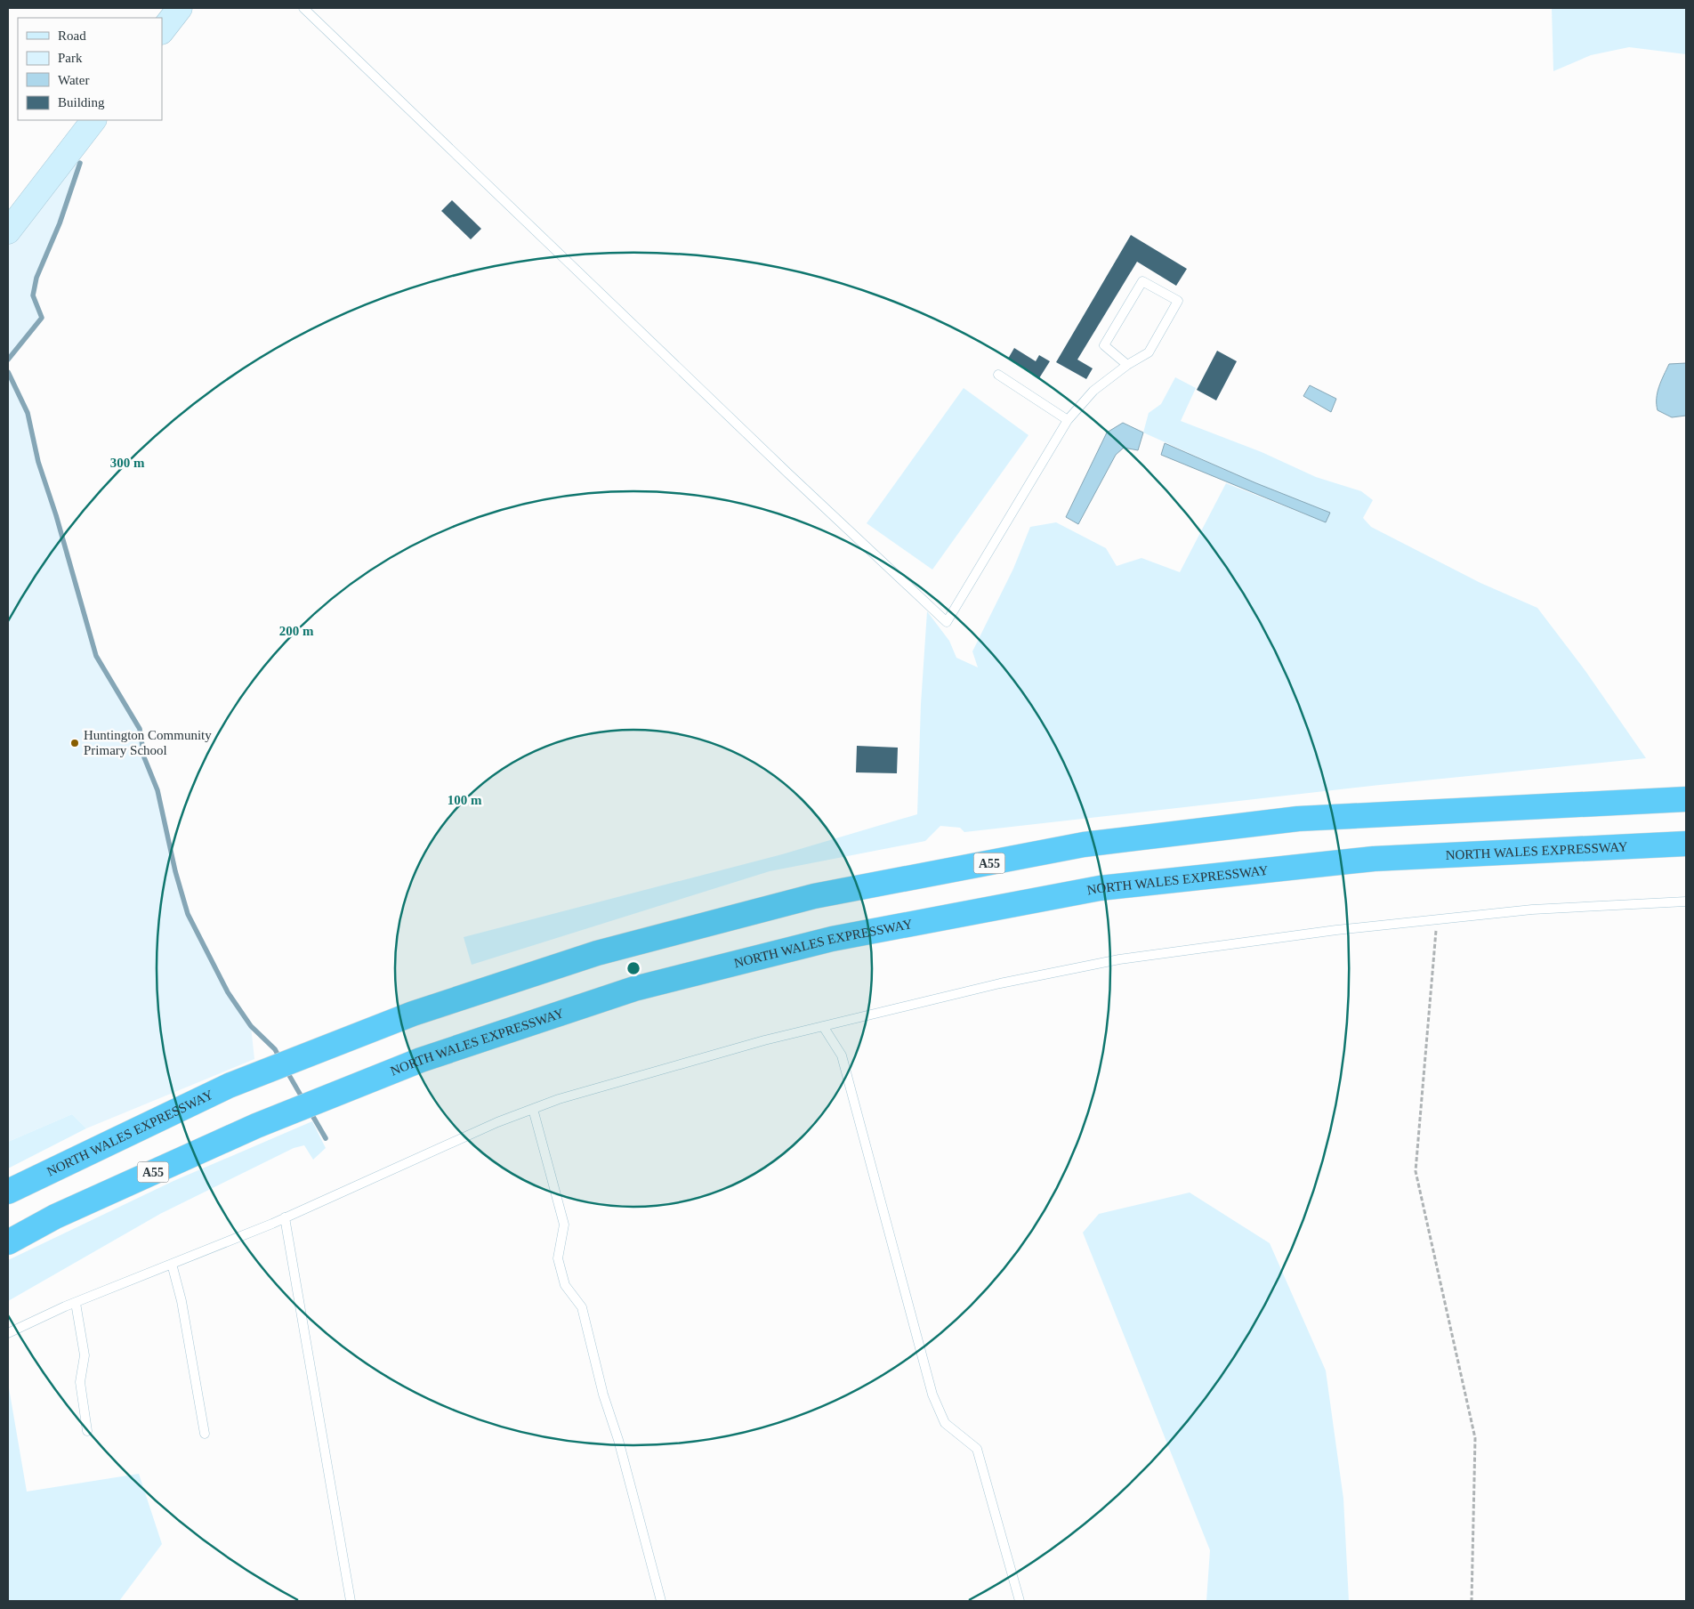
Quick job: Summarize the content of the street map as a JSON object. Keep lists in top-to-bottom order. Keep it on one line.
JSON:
{"streets":{"highway":["NORTH WALES EXPRESSWAY","A55"]},"places":["Huntington Community Primary School"],"legend":["Road","Park","Water","Building"],"rings":["300 m","200 m","100 m"]}
